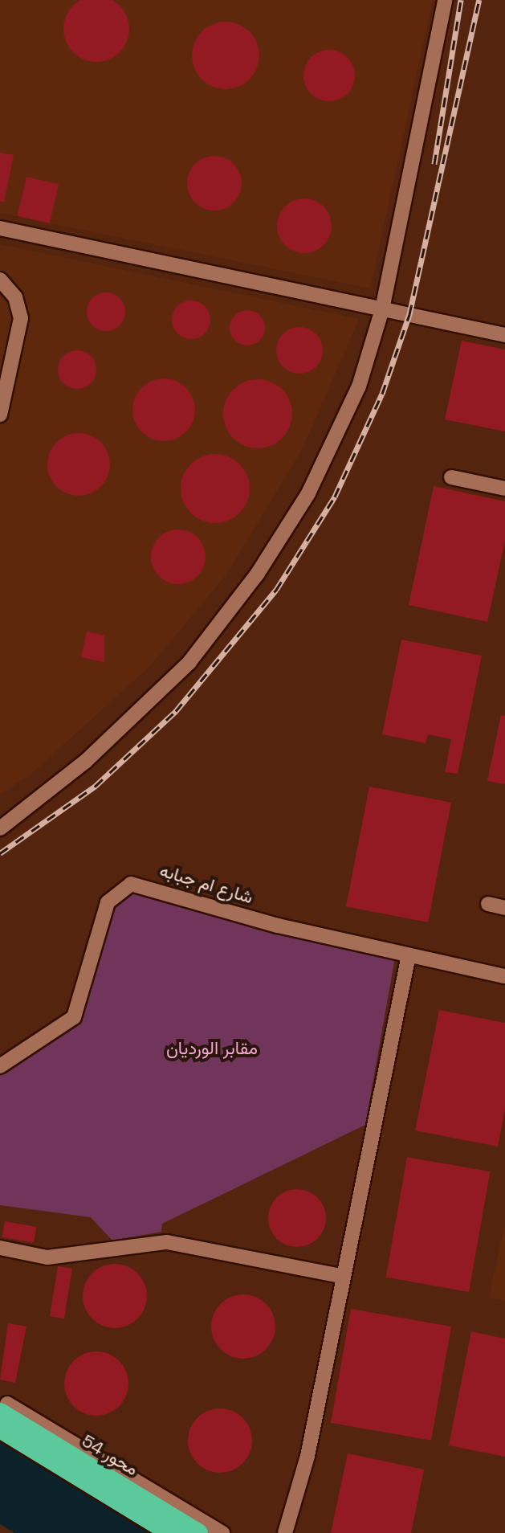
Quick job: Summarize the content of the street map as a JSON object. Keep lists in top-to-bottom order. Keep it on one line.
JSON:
{"streets":{"highway":["محور 54"],"street":["شارع ام جبابه"]},"parks":["مقابر الورديان"]}
